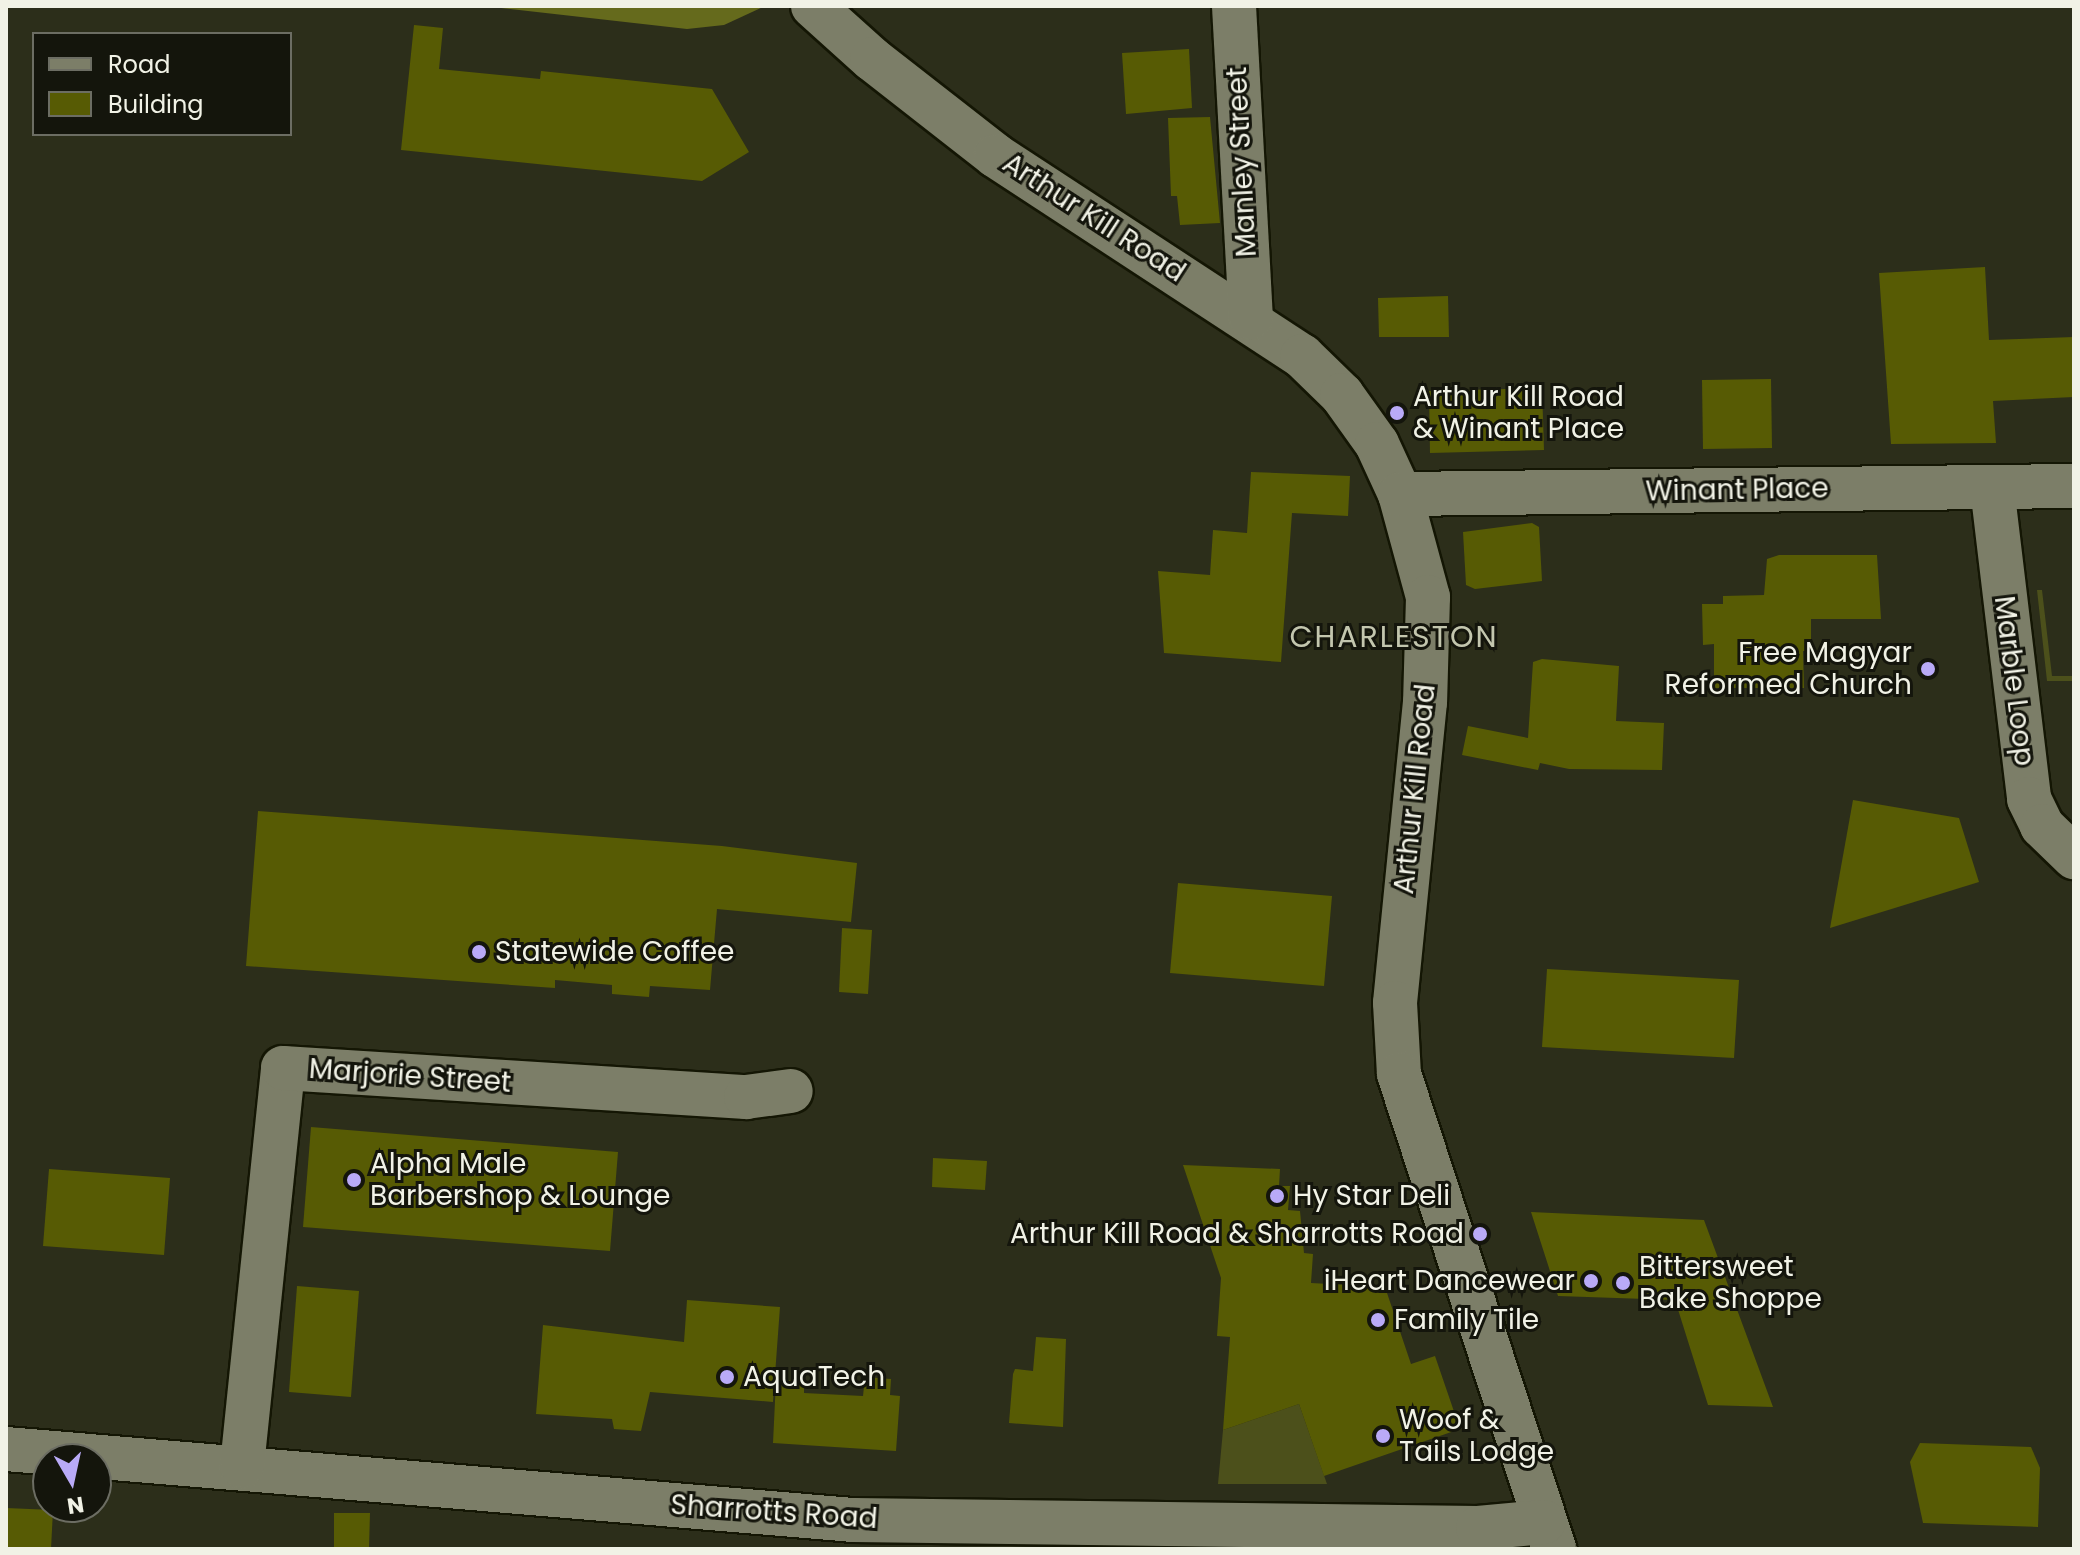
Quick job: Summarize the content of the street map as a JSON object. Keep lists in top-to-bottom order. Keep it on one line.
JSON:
{"streets":{"street":["Manley Street","Arthur Kill Road","Winant Place","Marble Loop","Marjorie Street","Sharrotts Road"]},"crossings":[["Manley Street","Arthur Kill Road"],["Arthur Kill Road","Winant Place"],["Arthur Kill Road","Sharrotts Road"],["Winant Place","Marble Loop"],["Marjorie Street","Sharrotts Road"]],"districts":["CHARLESTON"],"places":["Arthur Kill Road & Winant Place","Free Magyar Reformed Church","Statewide Coffee","Alpha Male Barbershop & Lounge","Hy Star Deli","Arthur Kill Road & Sharrotts Road","iHeart Dancewear","Bittersweet Bake Shoppe","Family Tile","AquaTech","Woof & Tails Lodge"],"legend":["Road","Building"],"north":"bottom"}
